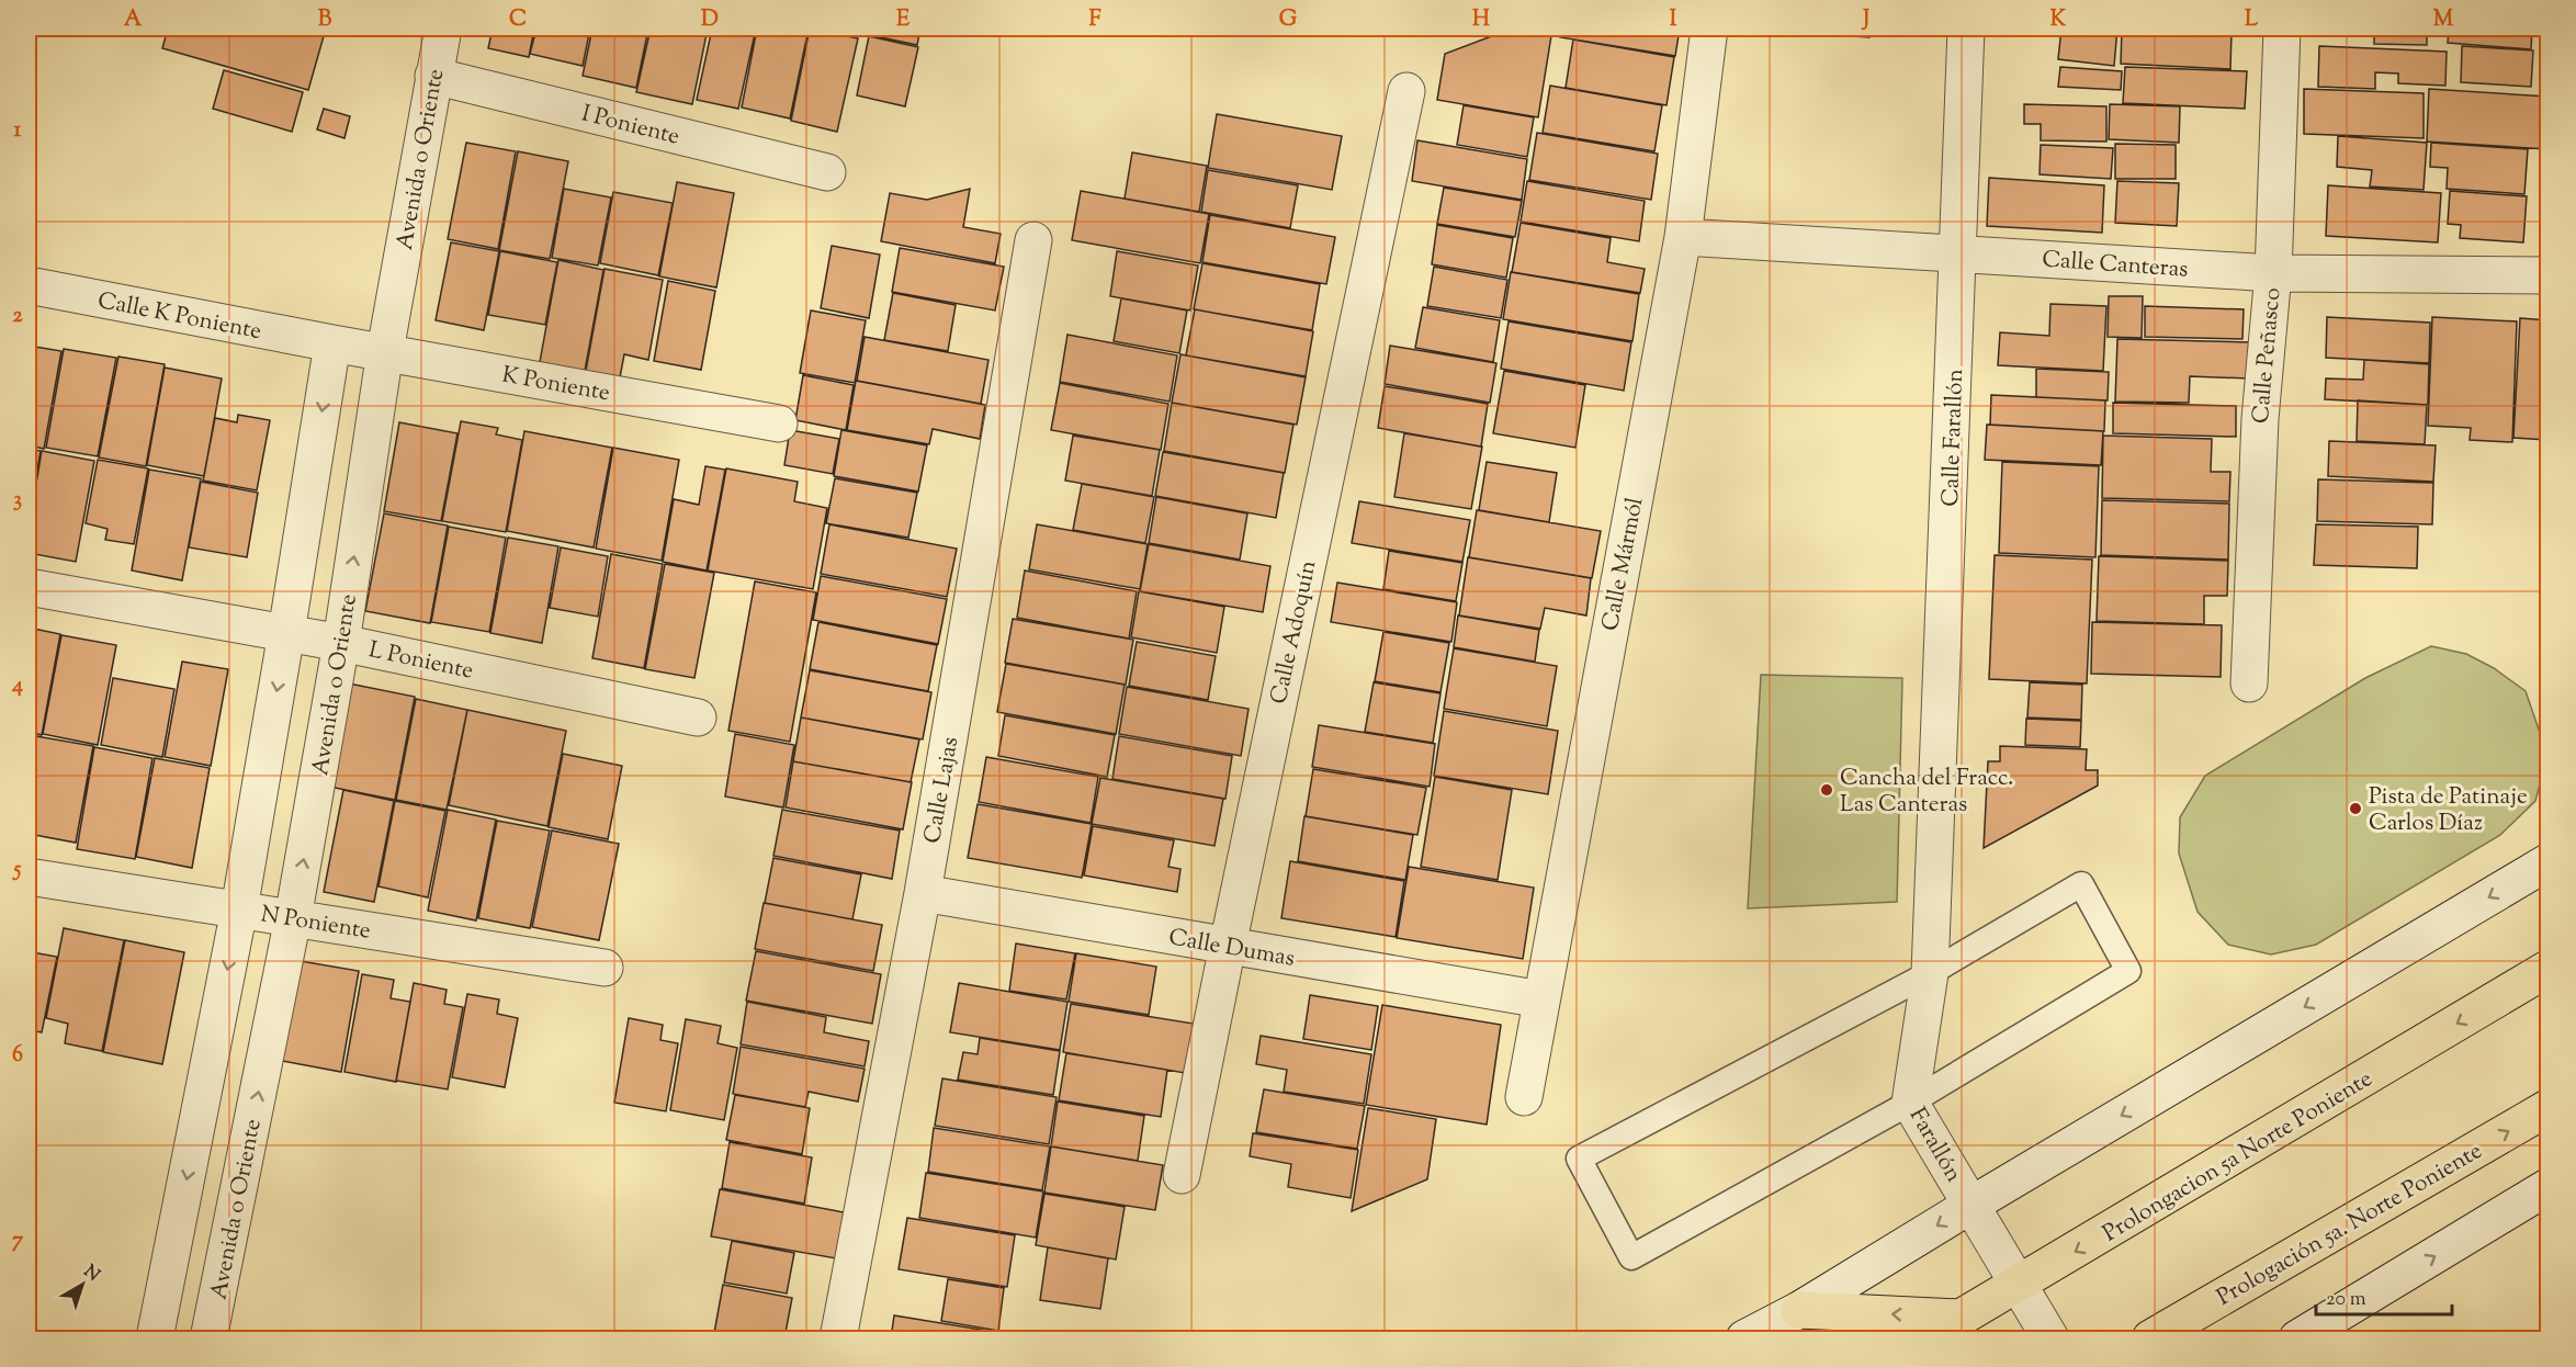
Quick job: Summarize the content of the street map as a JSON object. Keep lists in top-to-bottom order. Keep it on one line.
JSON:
{"streets":{"main road":["Prolongacion 5a Norte Poniente","Prologación 5a. Norte Poniente"],"street":["I Poniente","Avenida o Oriente","Calle Canteras","Calle K Poniente","Calle Peñasco","K Poniente","Calle Farallón","Calle Mármól","Calle Adoquín","L Poniente","Calle Lajas","N Poniente","Calle Dumas","Farallón"]},"crossings":[["I Poniente","Avenida o Oriente"],["Avenida o Oriente","K Poniente"],["Avenida o Oriente","L Poniente"],["Avenida o Oriente","N Poniente"],["Calle Canteras","Calle Peñasco"],["Calle Canteras","Calle Farallón"],["Calle Canteras","Calle Mármól"],["Calle K Poniente","K Poniente"],["Calle Farallón","Farallón"],["Calle Mármól","Calle Dumas"],["Calle Adoquín","Calle Dumas"],["Calle Lajas","Calle Dumas"],["Farallón","Prolongacion 5a Norte Poniente"]],"one_way":["Prolongacion 5a Norte Poniente","Prologación 5a. Norte Poniente"],"places":["Cancha del Fracc. Las Canteras","Pista de Patinaje Carlos Díaz"],"scale_bar":"20 m","north":"top right","grid":{"columns":["A","B","C","D","E","F","G","H","I","J","K","L","M"],"rows":["1","2","3","4","5","6","7"]}}
